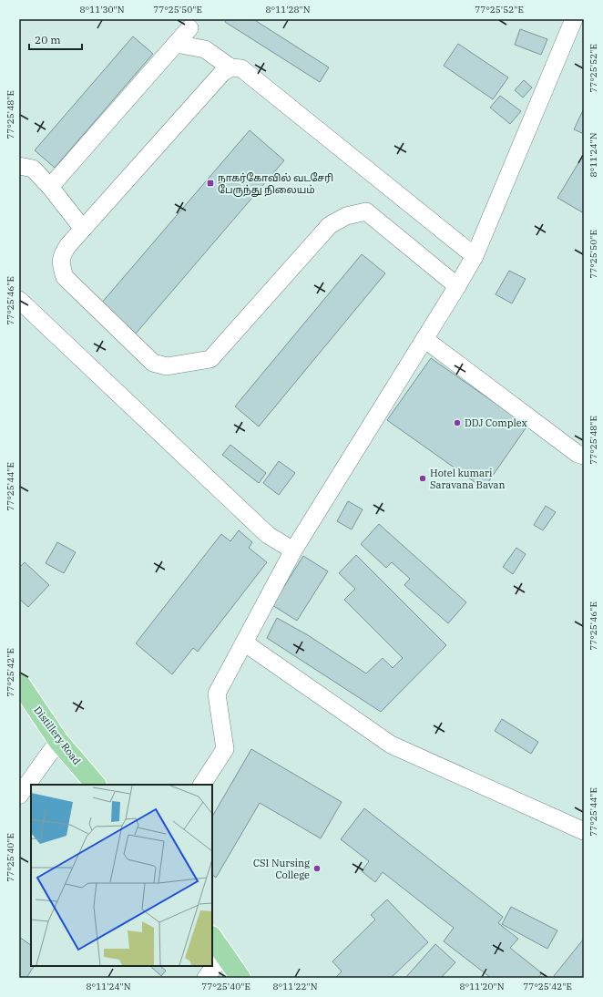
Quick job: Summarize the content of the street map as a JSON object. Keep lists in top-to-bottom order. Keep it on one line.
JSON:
{"streets":{"main road":["Distillery Road"]},"places":{"transit":["நாகர்கோவில் வடசேரி பேருந்து நிலையம்"],"other":["DDJ Complex","Hotel kumari Saravana Bavan","CSI Nursing College"]},"scale_bar":"20 m","coordinates":["8°11'30\"N","77°25'50\"E","8°11'28\"N","77°25'52\"E","77°25'48\"E","8°11'24\"N","77°25'46\"E","77°25'44\"E","77°25'42\"E","77°25'40\"E","8°11'22\"N","8°11'20\"N"]}
